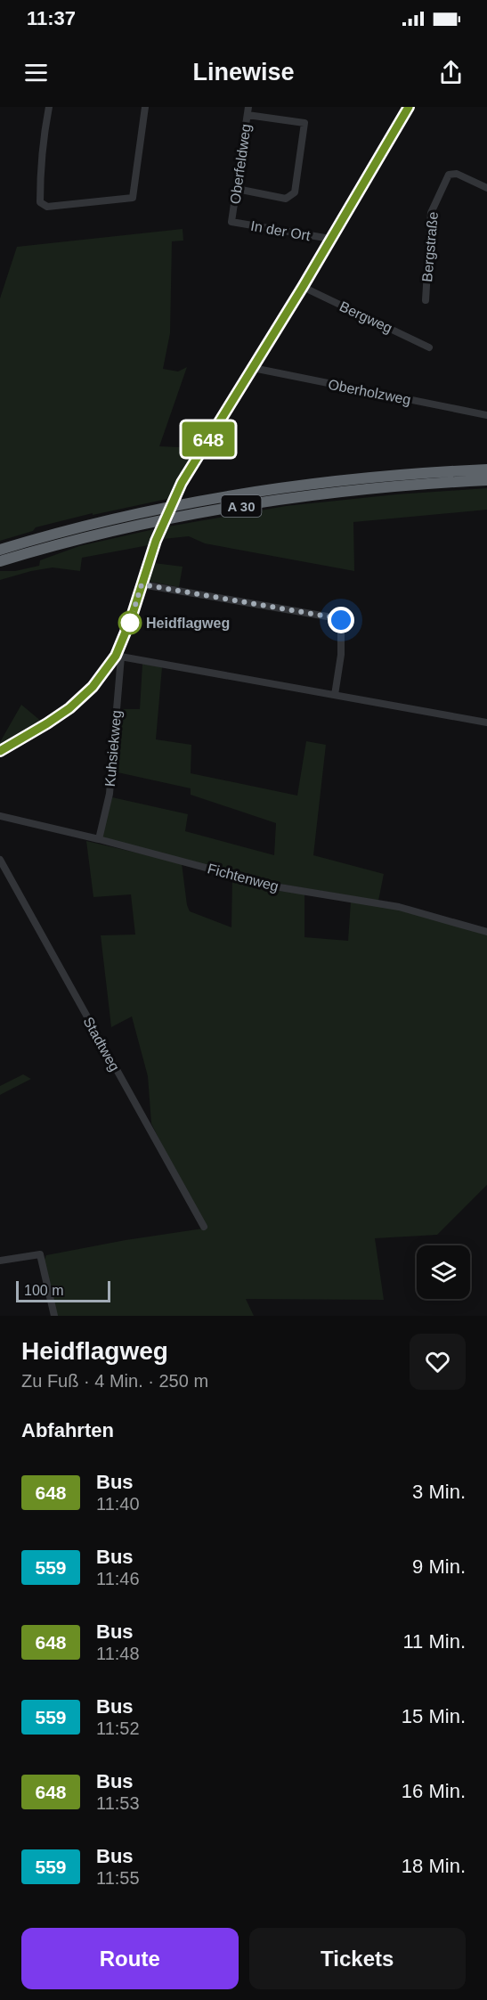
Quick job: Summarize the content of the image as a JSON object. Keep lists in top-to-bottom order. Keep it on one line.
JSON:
{"streets":{"highway":["A 30"],"street":["Oberfeldweg","In der Ort","Bergstraße","Bergweg","Oberholzweg","Kuhsiekweg","Fichtenweg","Stadtweg"]},"crossings":[["Oberfeldweg","In der Ort"],["Kuhsiekweg","Fichtenweg"]],"places":["Heidflagweg"],"lines":["bus line 648"],"scale_bar":"100 m","page":{"status":"11:37","header":"Linewise","on_map":"648","scale":"100 m","heading":[["Heidflagweg","Zu Fuß · 4 Min. · 250 m"],"Abfahrten"],"list":[{"mark":"648","name":"Bus","note":"11:40","value":"3 Min."},{"mark":"559","name":"Bus","note":"11:46","value":"9 Min."},{"mark":"648","name":"Bus","note":"11:48","value":"11 Min."},{"mark":"559","name":"Bus","note":"11:52","value":"15 Min."},{"mark":"648","name":"Bus","note":"11:53","value":"16 Min."},{"mark":"559","name":"Bus","note":"11:55","value":"18 Min."}],"buttons":["Route","Tickets"]}}
